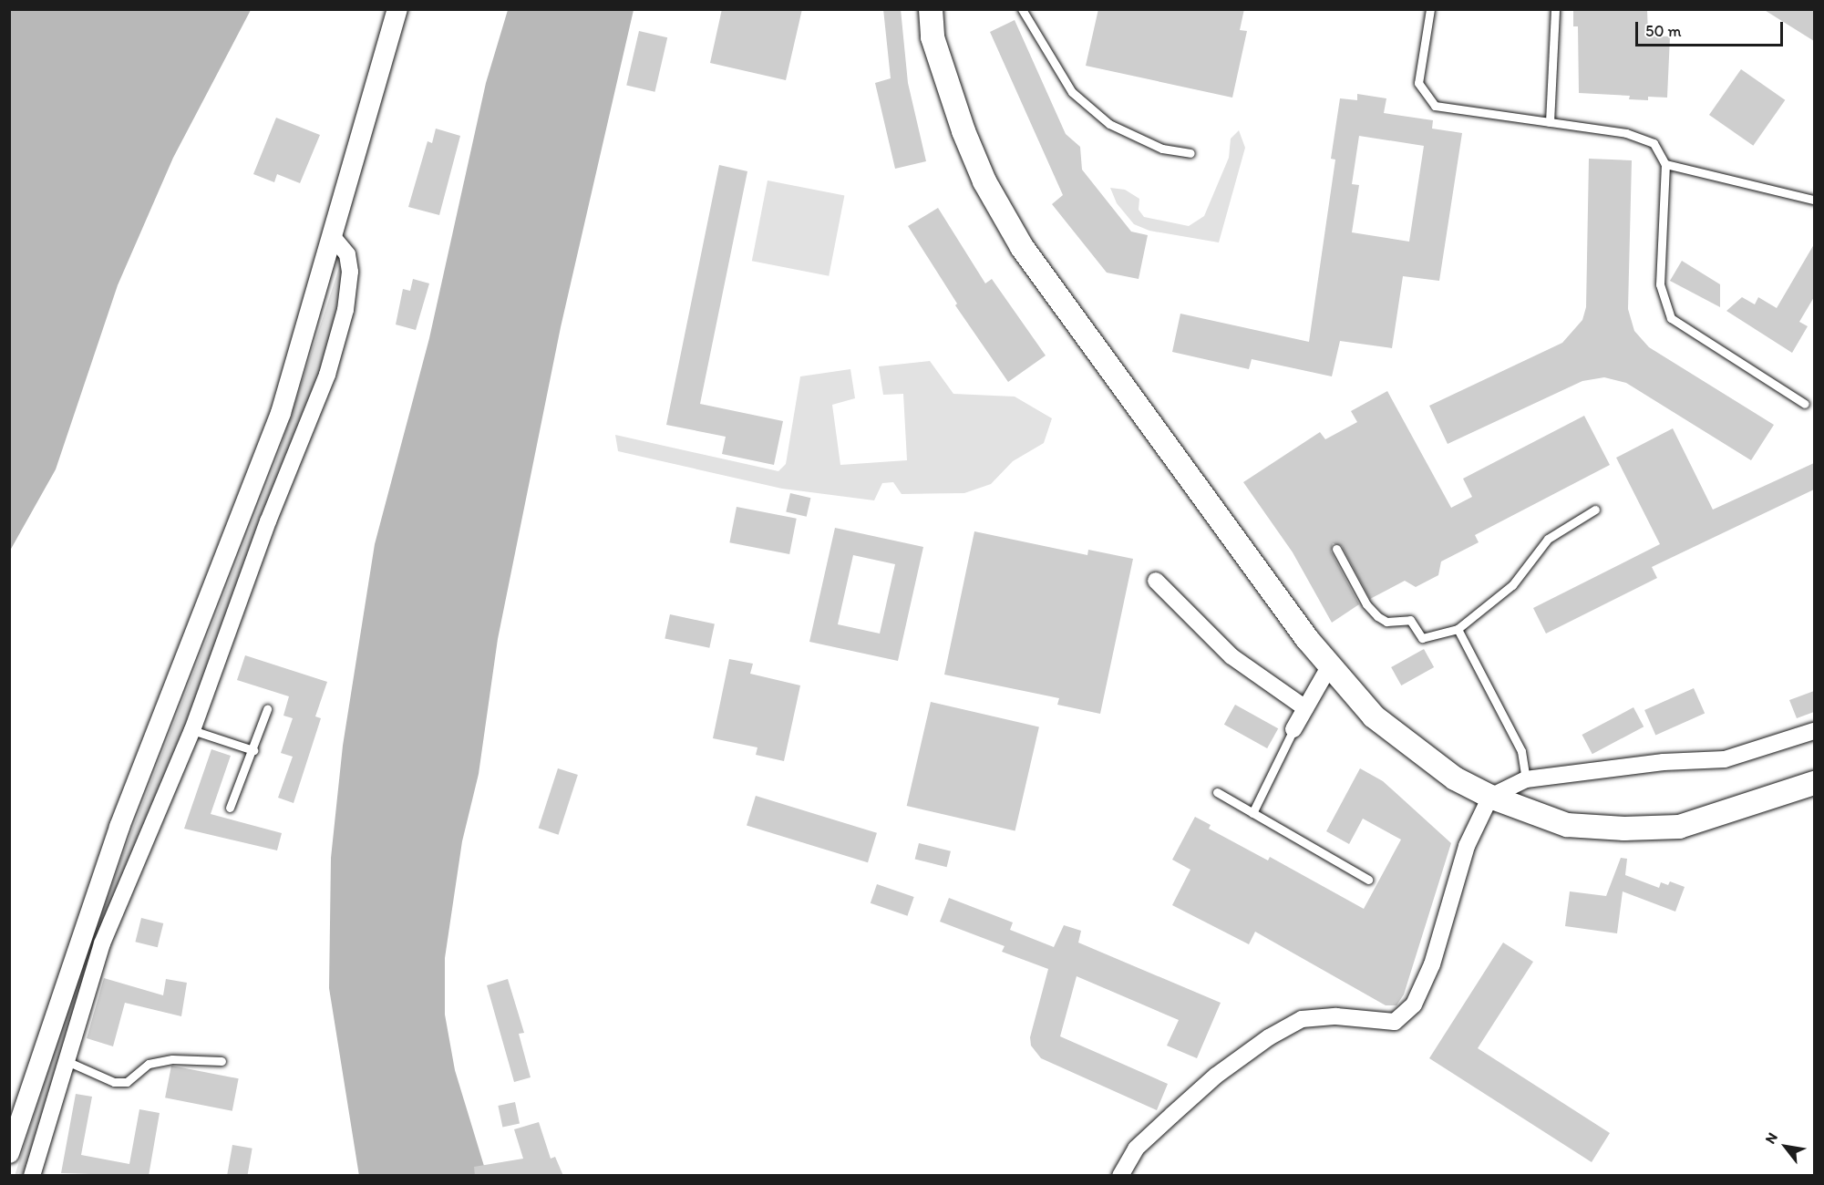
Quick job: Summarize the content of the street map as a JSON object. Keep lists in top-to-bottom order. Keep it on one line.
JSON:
{"scale_bar":"50 m","north":"top left"}
